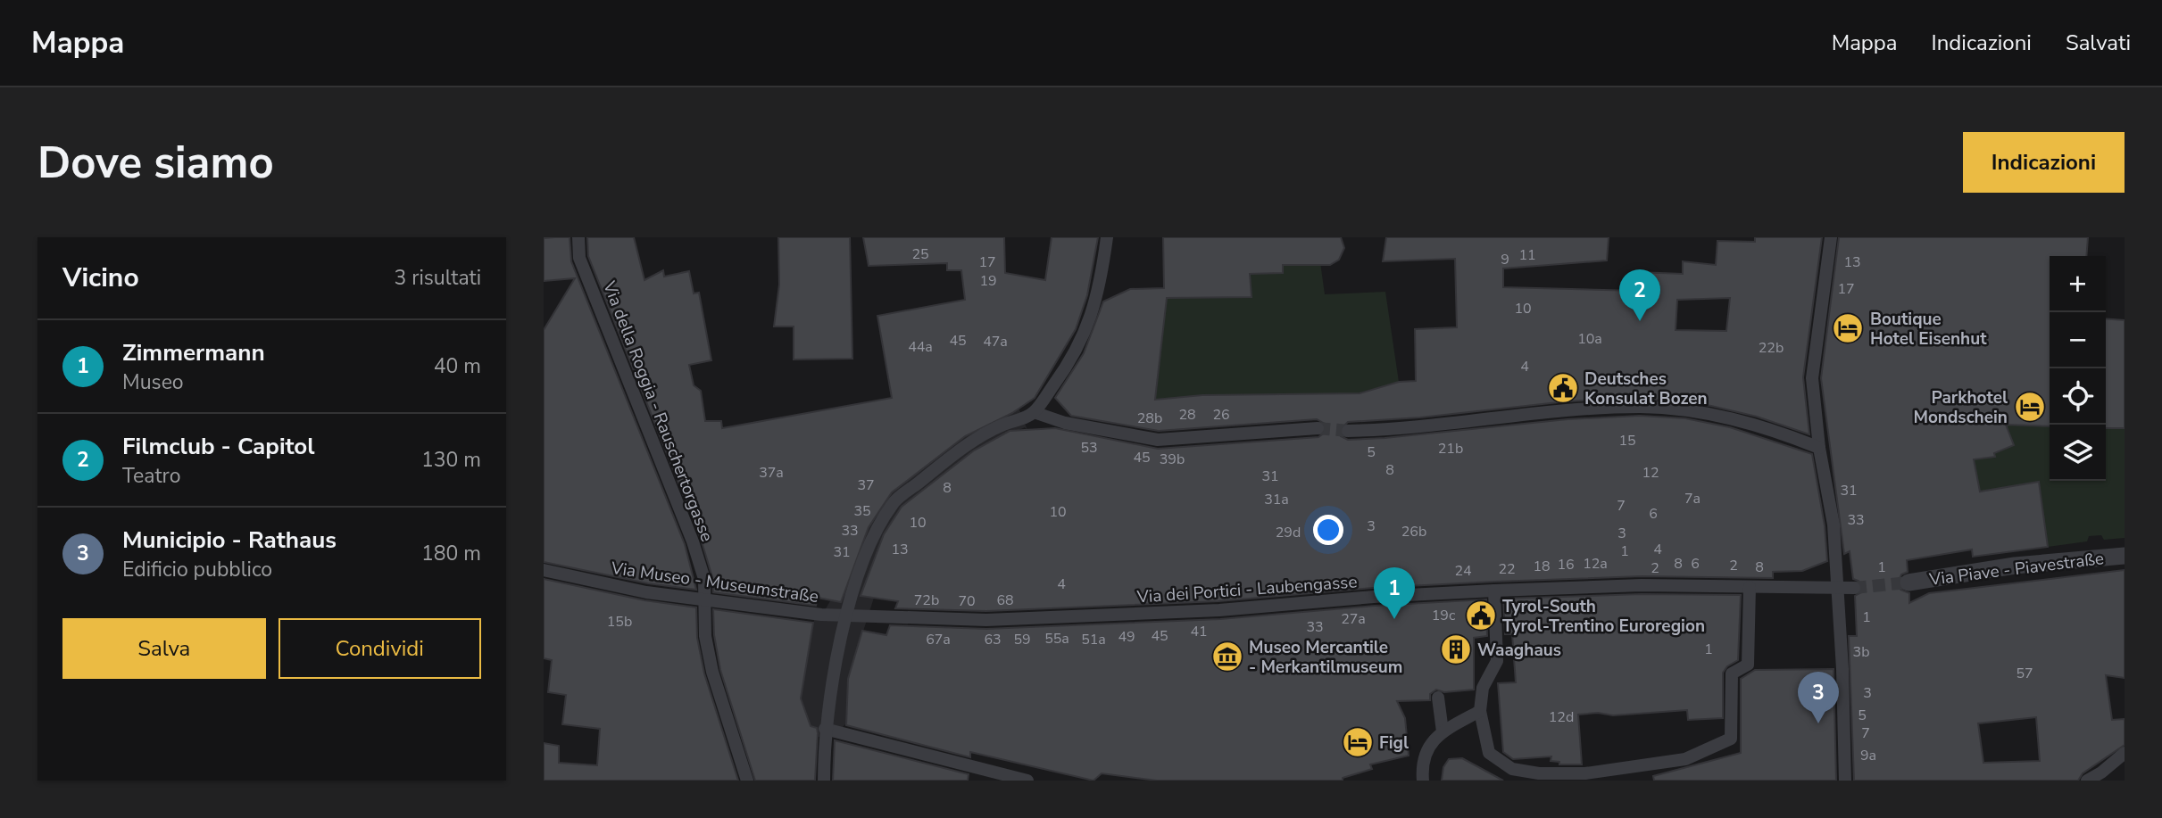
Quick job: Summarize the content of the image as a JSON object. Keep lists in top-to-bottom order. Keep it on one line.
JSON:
{"streets":{"street":["Via della Roggia - Rauschertorgasse","Via Piave - Piavestraße","Via Museo - Museumstraße","Via dei Portici - Laubengasse"]},"crossings":[["Via della Roggia - Rauschertorgasse","Via Museo - Museumstraße"],["Via Museo - Museumstraße","Via dei Portici - Laubengasse"]],"places":{"hotel":["Boutique Hotel Eisenhut","Parkhotel Mondschein","Figl"],"public building":["Deutsches Konsulat Bozen","Tyrol-South Tyrol-Trentino Euroregion"],"building":["Waaghaus"],"museum":["Museo Mercantile - Merkantilmuseum"]},"house_numbers":["25","11","9","17","13","19","17","10","10a","45","47a","44a","22b","4","28","26","28b","15","53","21b","5","45","39b","8","37a","12","31","37","8","31","7a","31a","7","35","10","6","33","10","3","33","26b","29d","3","13","4","1","31","12a","8","6","16","2","18","8","1","2","22","24","4","72b","68","70","19c","1","27a","15b","33","41","45","49","55a","67a","63","59","51a","1","3b","57","3","5","12d","7","9a"],"page":{"header":"Mappa","nav":["Mappa","Indicazioni","Salvati"],"buttons":["Indicazioni",["Salva","Condividi"]],"title":"Dove siamo","heading":["Vicino","3 risultati"],"map_buttons":["+","−"],"pins":["2","1","3"],"list":[{"mark":"1","name":"Zimmermann","note":"Museo","value":"40 m"},{"mark":"2","name":"Filmclub - Capitol","note":"Teatro","value":"130 m"},{"mark":"3","name":"Municipio - Rathaus","note":"Edificio pubblico","value":"180 m"}]}}
